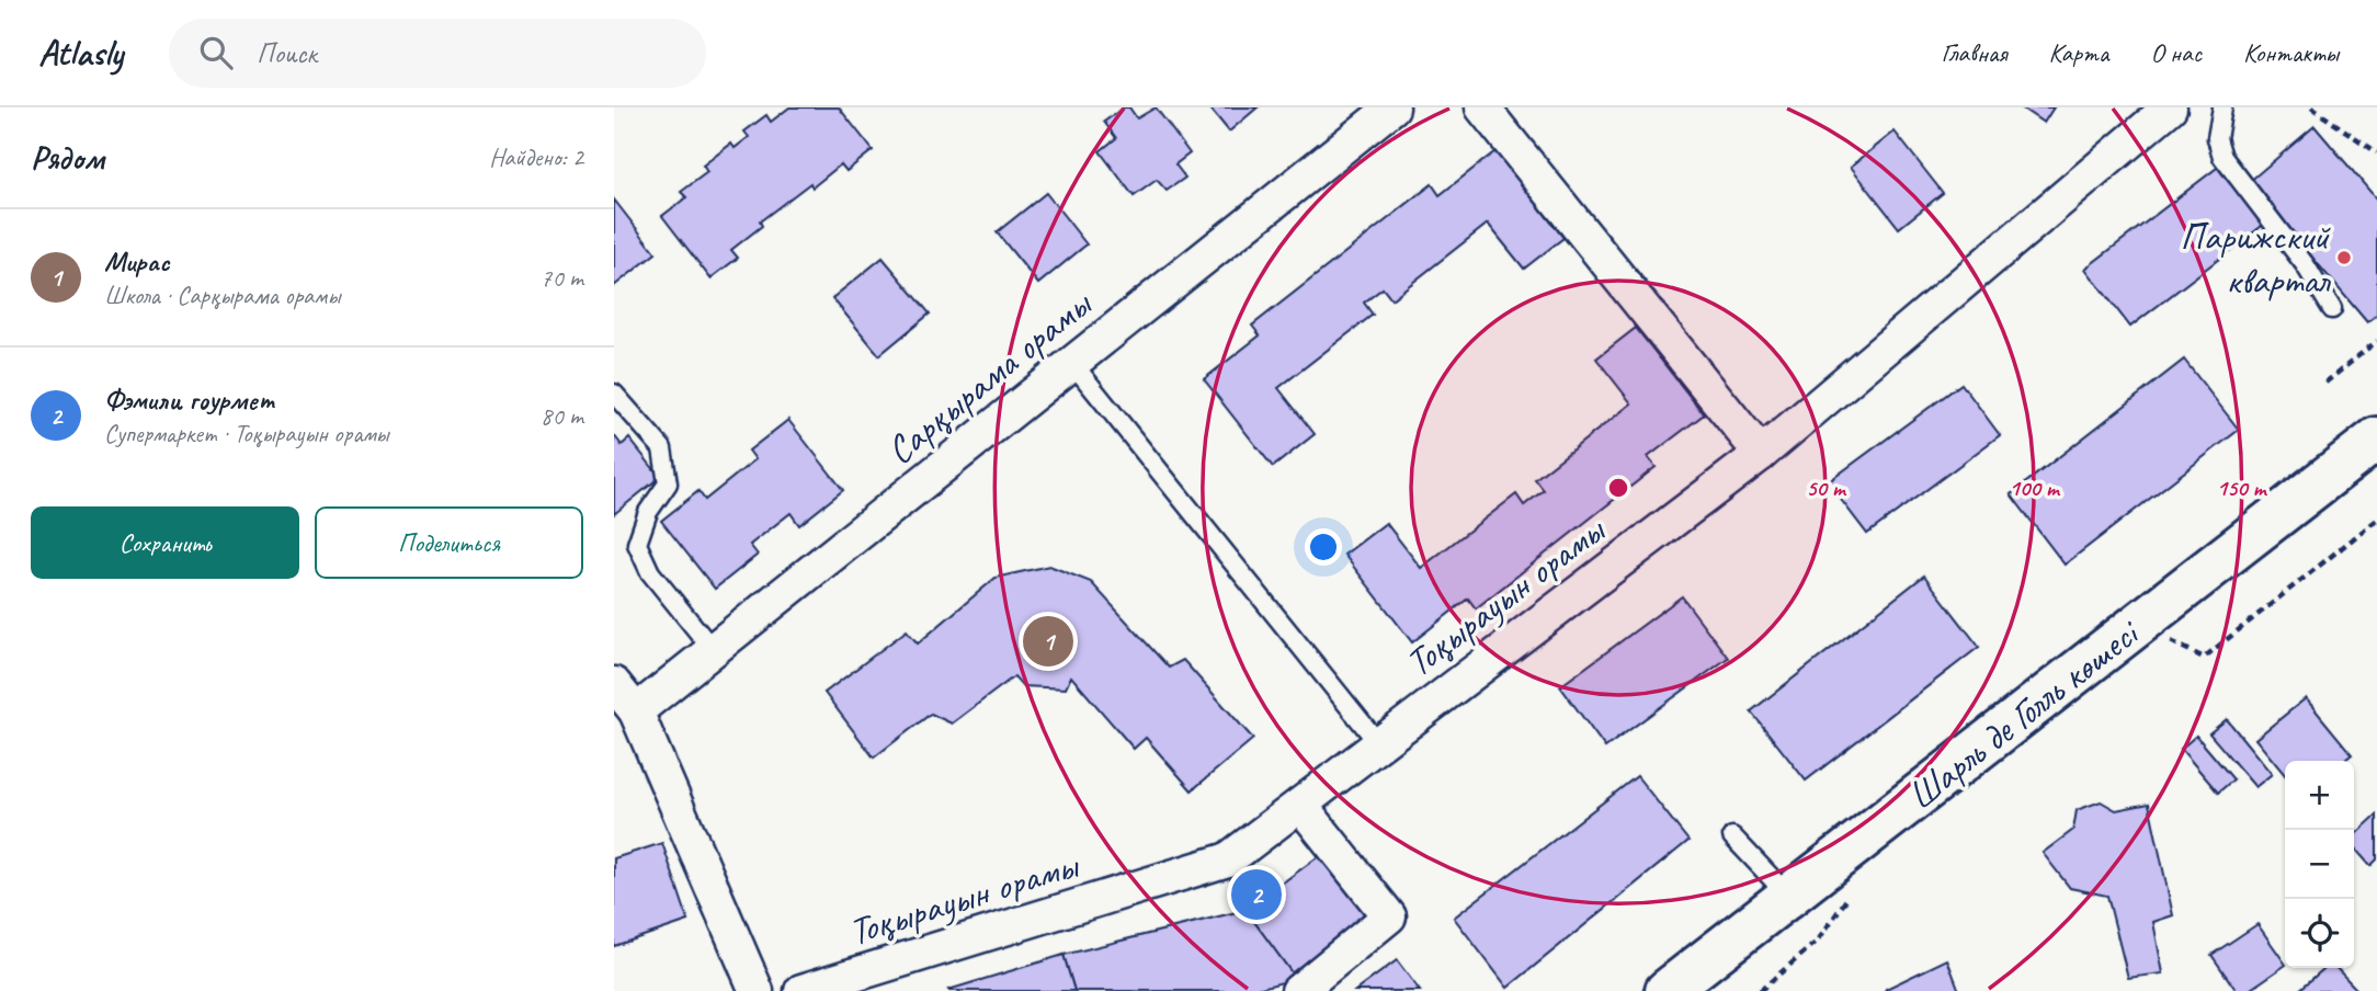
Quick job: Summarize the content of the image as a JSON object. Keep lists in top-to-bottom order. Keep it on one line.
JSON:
{"streets":{"street":["Сарқырама орамы","Тоқырауын орамы","Шарль де Голль көшесі"]},"places":["Парижский квартал"],"page":{"header":"Atlasly","search":"Поиск","nav":["Главная","Карта","О нас","Контакты"],"heading":["Рядом","Найдено: 2"],"list":[{"mark":"1","name":"Мирас","note":"Школа · Сарқырама орамы","value":"70 m"},{"mark":"2","name":"Фэмили гоурмет","note":"Супермаркет · Тоқырауын орамы","value":"80 m"}],"buttons":["Сохранить","Поделиться"],"pins":["1","2"],"map_buttons":["+","−"]},"rings":["50 m","100 m","150 m"]}
